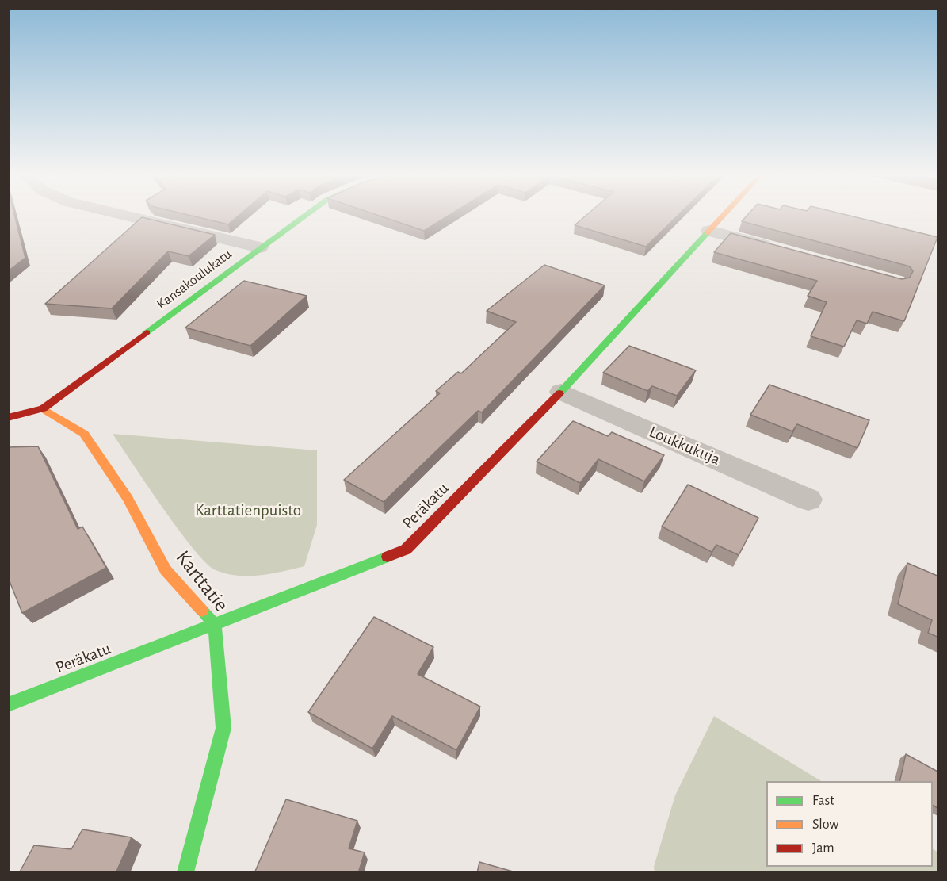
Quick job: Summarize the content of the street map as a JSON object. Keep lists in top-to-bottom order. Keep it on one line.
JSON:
{"streets":{"street":["Kansakoulukatu","Loukkukuja","Peräkatu","Karttatie"]},"crossings":[["Kansakoulukatu","Karttatie"],["Loukkukuja","Peräkatu"],["Peräkatu","Karttatie"]],"parks":["Karttatienpuisto"],"legend":["Fast","Slow","Jam"]}
